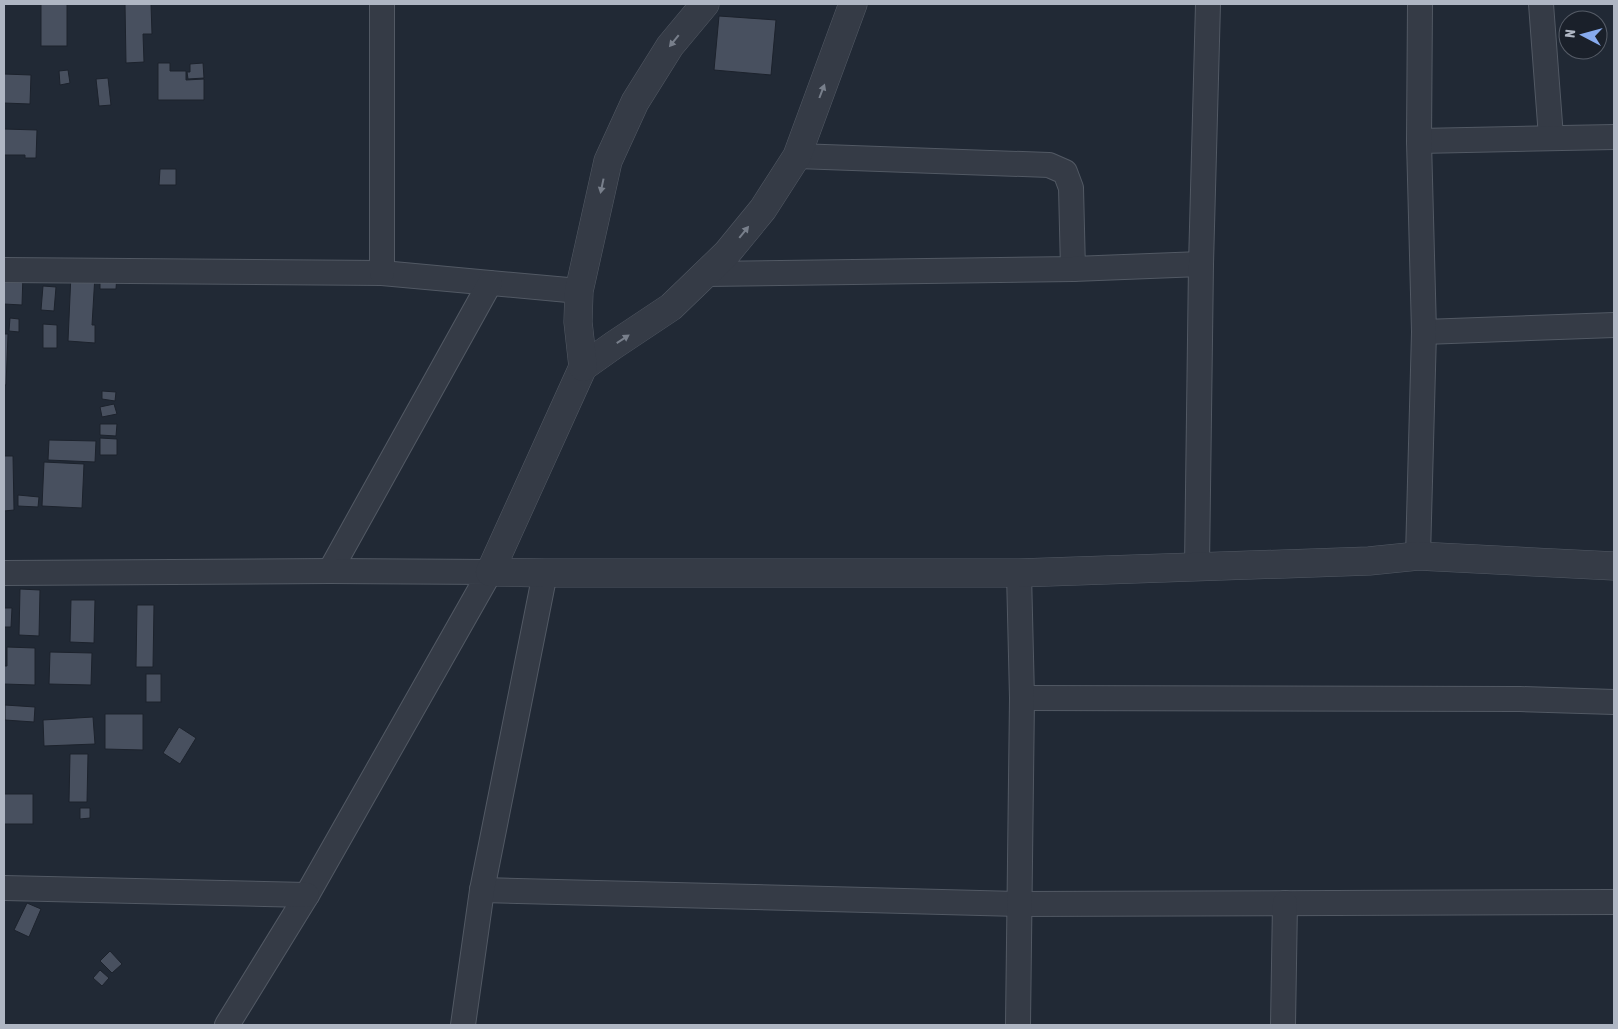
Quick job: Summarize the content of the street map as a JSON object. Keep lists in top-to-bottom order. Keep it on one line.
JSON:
{"north":"left"}
